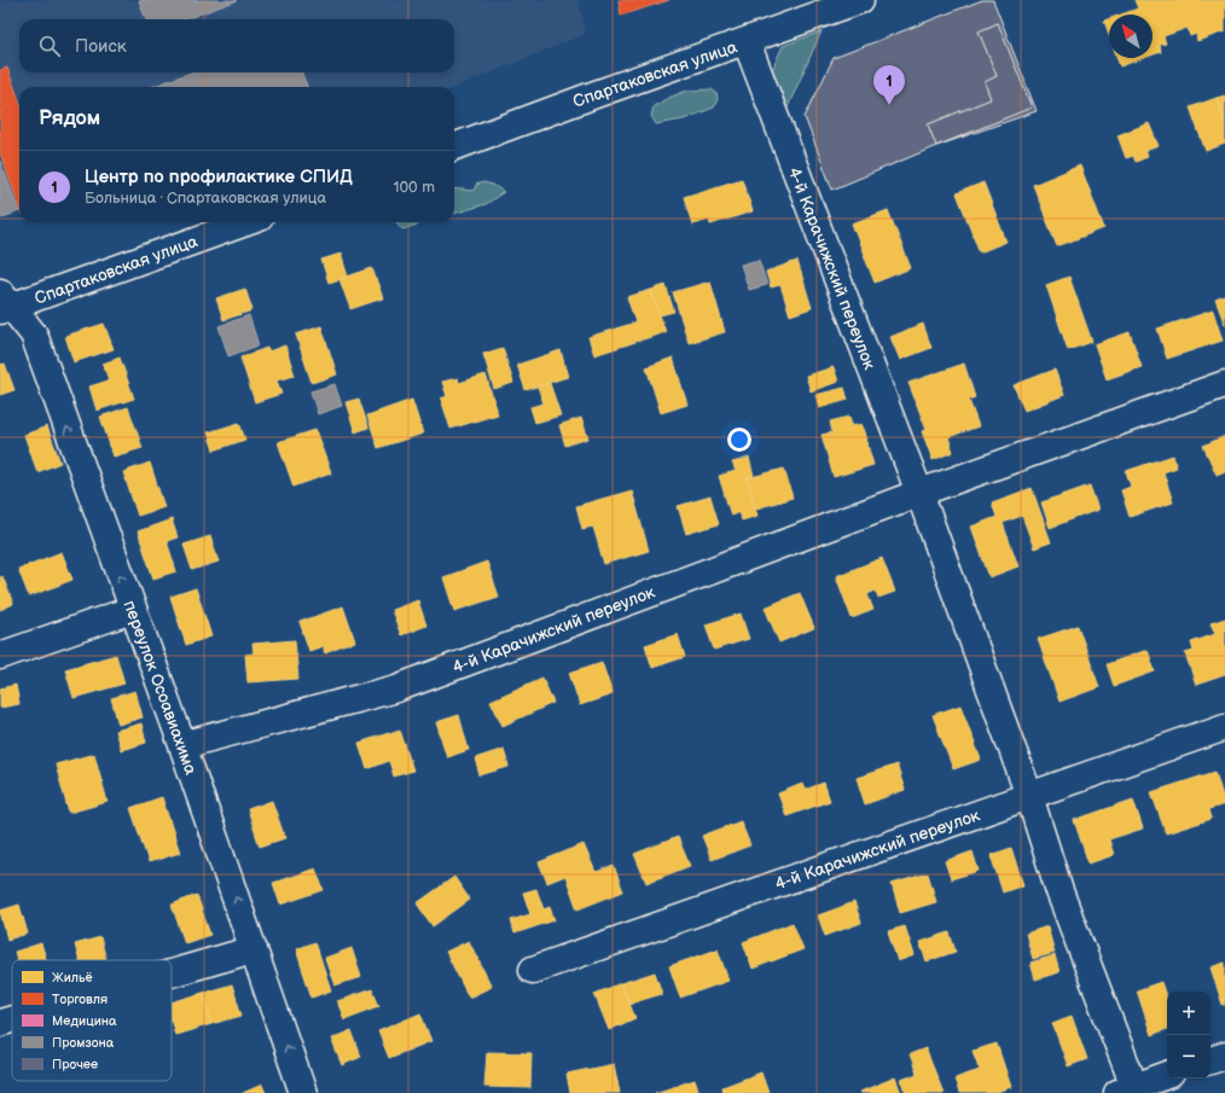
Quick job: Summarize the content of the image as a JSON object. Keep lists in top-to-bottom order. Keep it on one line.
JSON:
{"streets":{"street":["Спартаковская улица","4-й Карачижский переулок","переулок Осоавиахима"]},"crossings":[["Спартаковская улица","4-й Карачижский переулок"],["Спартаковская улица","переулок Осоавиахима"],["4-й Карачижский переулок","переулок Осоавиахима"]],"one_way":["переулок Осоавиахима"],"legend":["Жильё","Торговля","Медицина","Промзона","Прочее"],"north":"top left","page":{"search":"Поиск","pins":"1","heading":"Рядом","list":[{"mark":"1","name":"Центр по профилактике СПИД","note":"Больница · Спартаковская улица","value":"100 m"}],"map_buttons":["+","−"]}}
